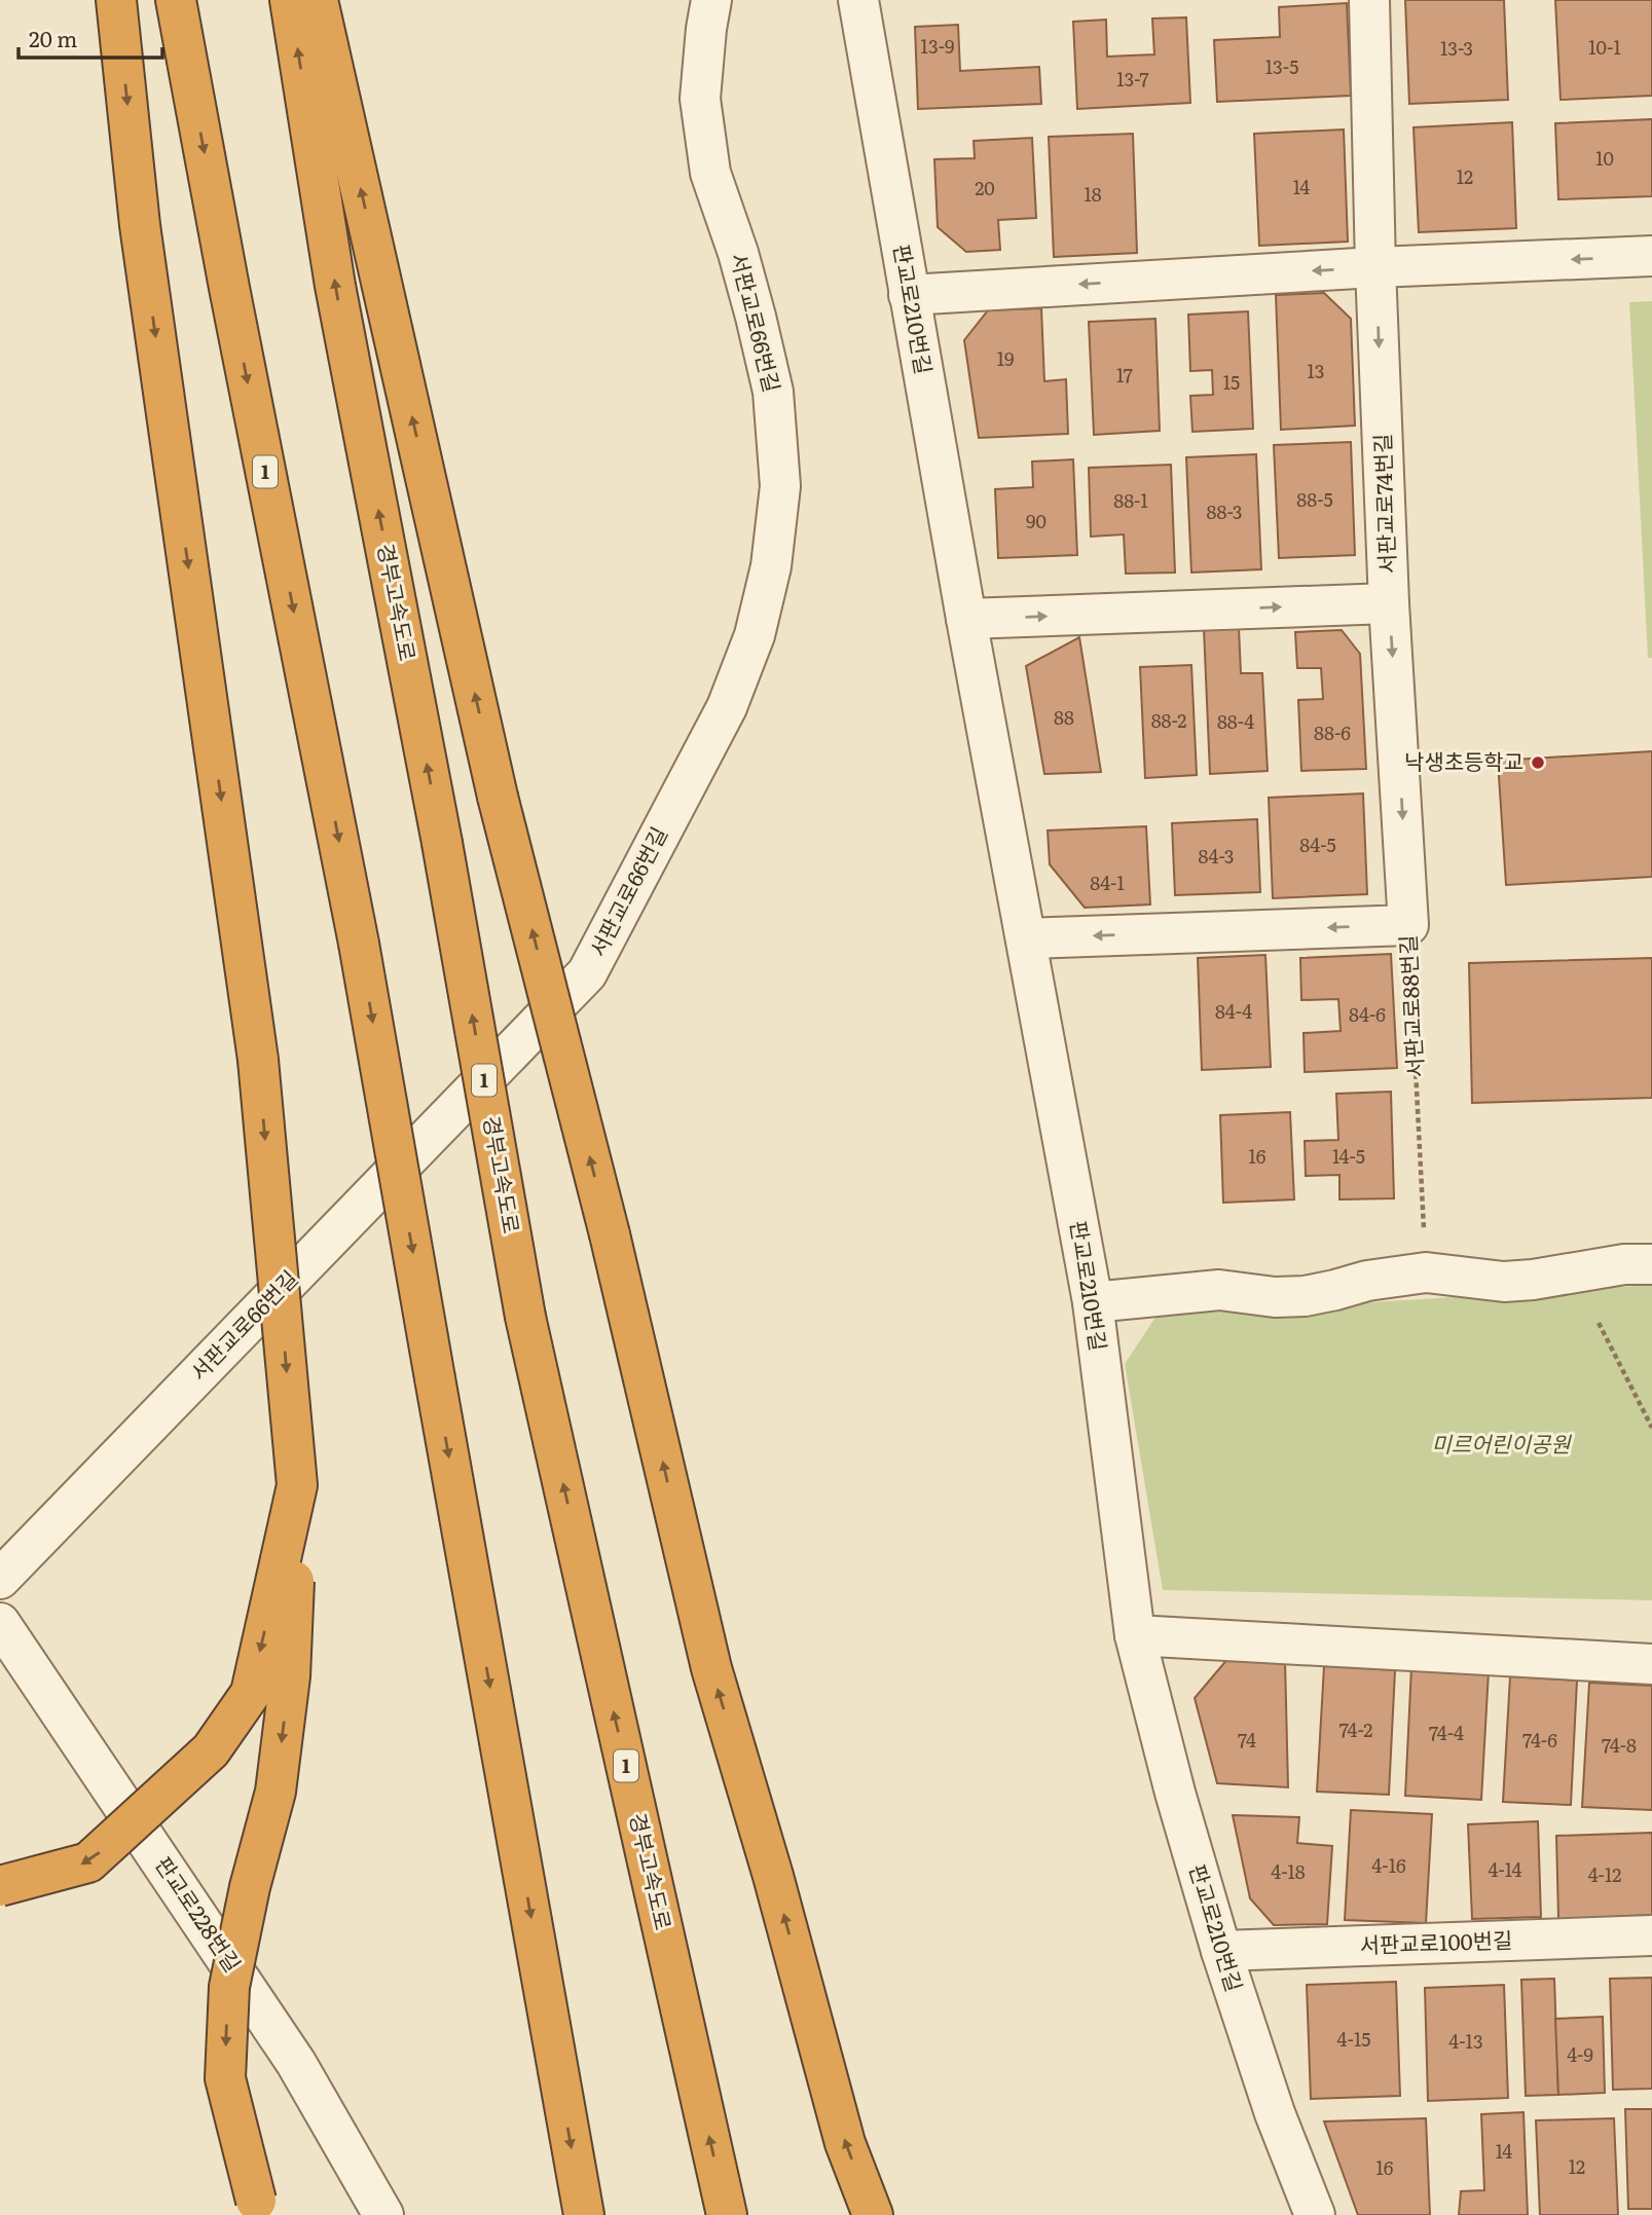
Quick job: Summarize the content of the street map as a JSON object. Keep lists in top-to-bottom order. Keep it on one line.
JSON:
{"streets":{"highway":["1","경부고속도로"],"street":["판교로210번길","서판교로66번길","서판교로74번길","서판교로88번길","판교로228번길","서판교로100번길"]},"crossings":[["판교로210번길","서판교로100번길"],["서판교로74번길","서판교로88번길"]],"one_way":["서판교로74번길"],"parks":["미르어린이공원"],"places":["낙생초등학교"],"house_numbers":["13-9","10-1","13-3","13-5","13-7","10","12","14","20","18","19","13","17","15","88-5","88-1","88-3","90","88","88-2","88-4","88-6","84-5","84-3","84-1","84-4","84-6","16","14-5","74-2","74-4","74","74-6","74-8","4-16","4-14","4-18","4-12","4-15","4-13","4-9","14","12","16"],"scale_bar":"20 m"}
